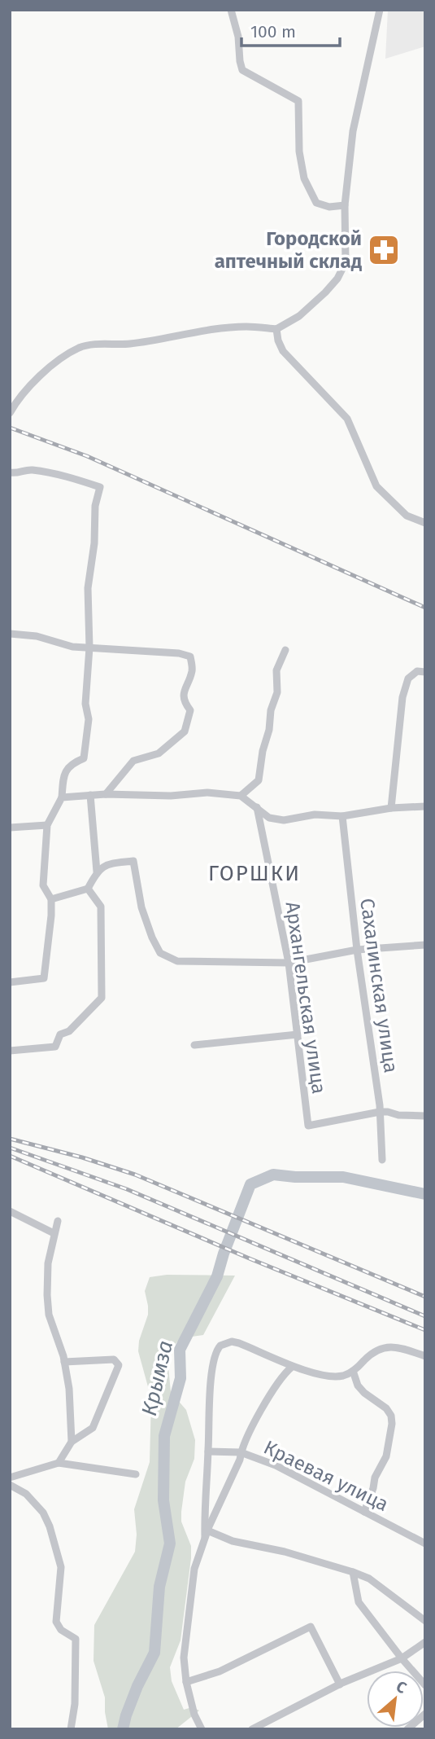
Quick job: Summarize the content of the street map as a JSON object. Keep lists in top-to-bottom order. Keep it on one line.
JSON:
{"streets":{"street":["Сахалинская улица","Архангельская улица","Краевая улица"]},"crossings":[["Сахалинская улица","Архангельская улица"]],"districts":["ГОРШКИ"],"water":["Крымза"],"places":{"pharmacy":["Городской аптечный склад"]},"scale_bar":"100 m","north":"top right"}
